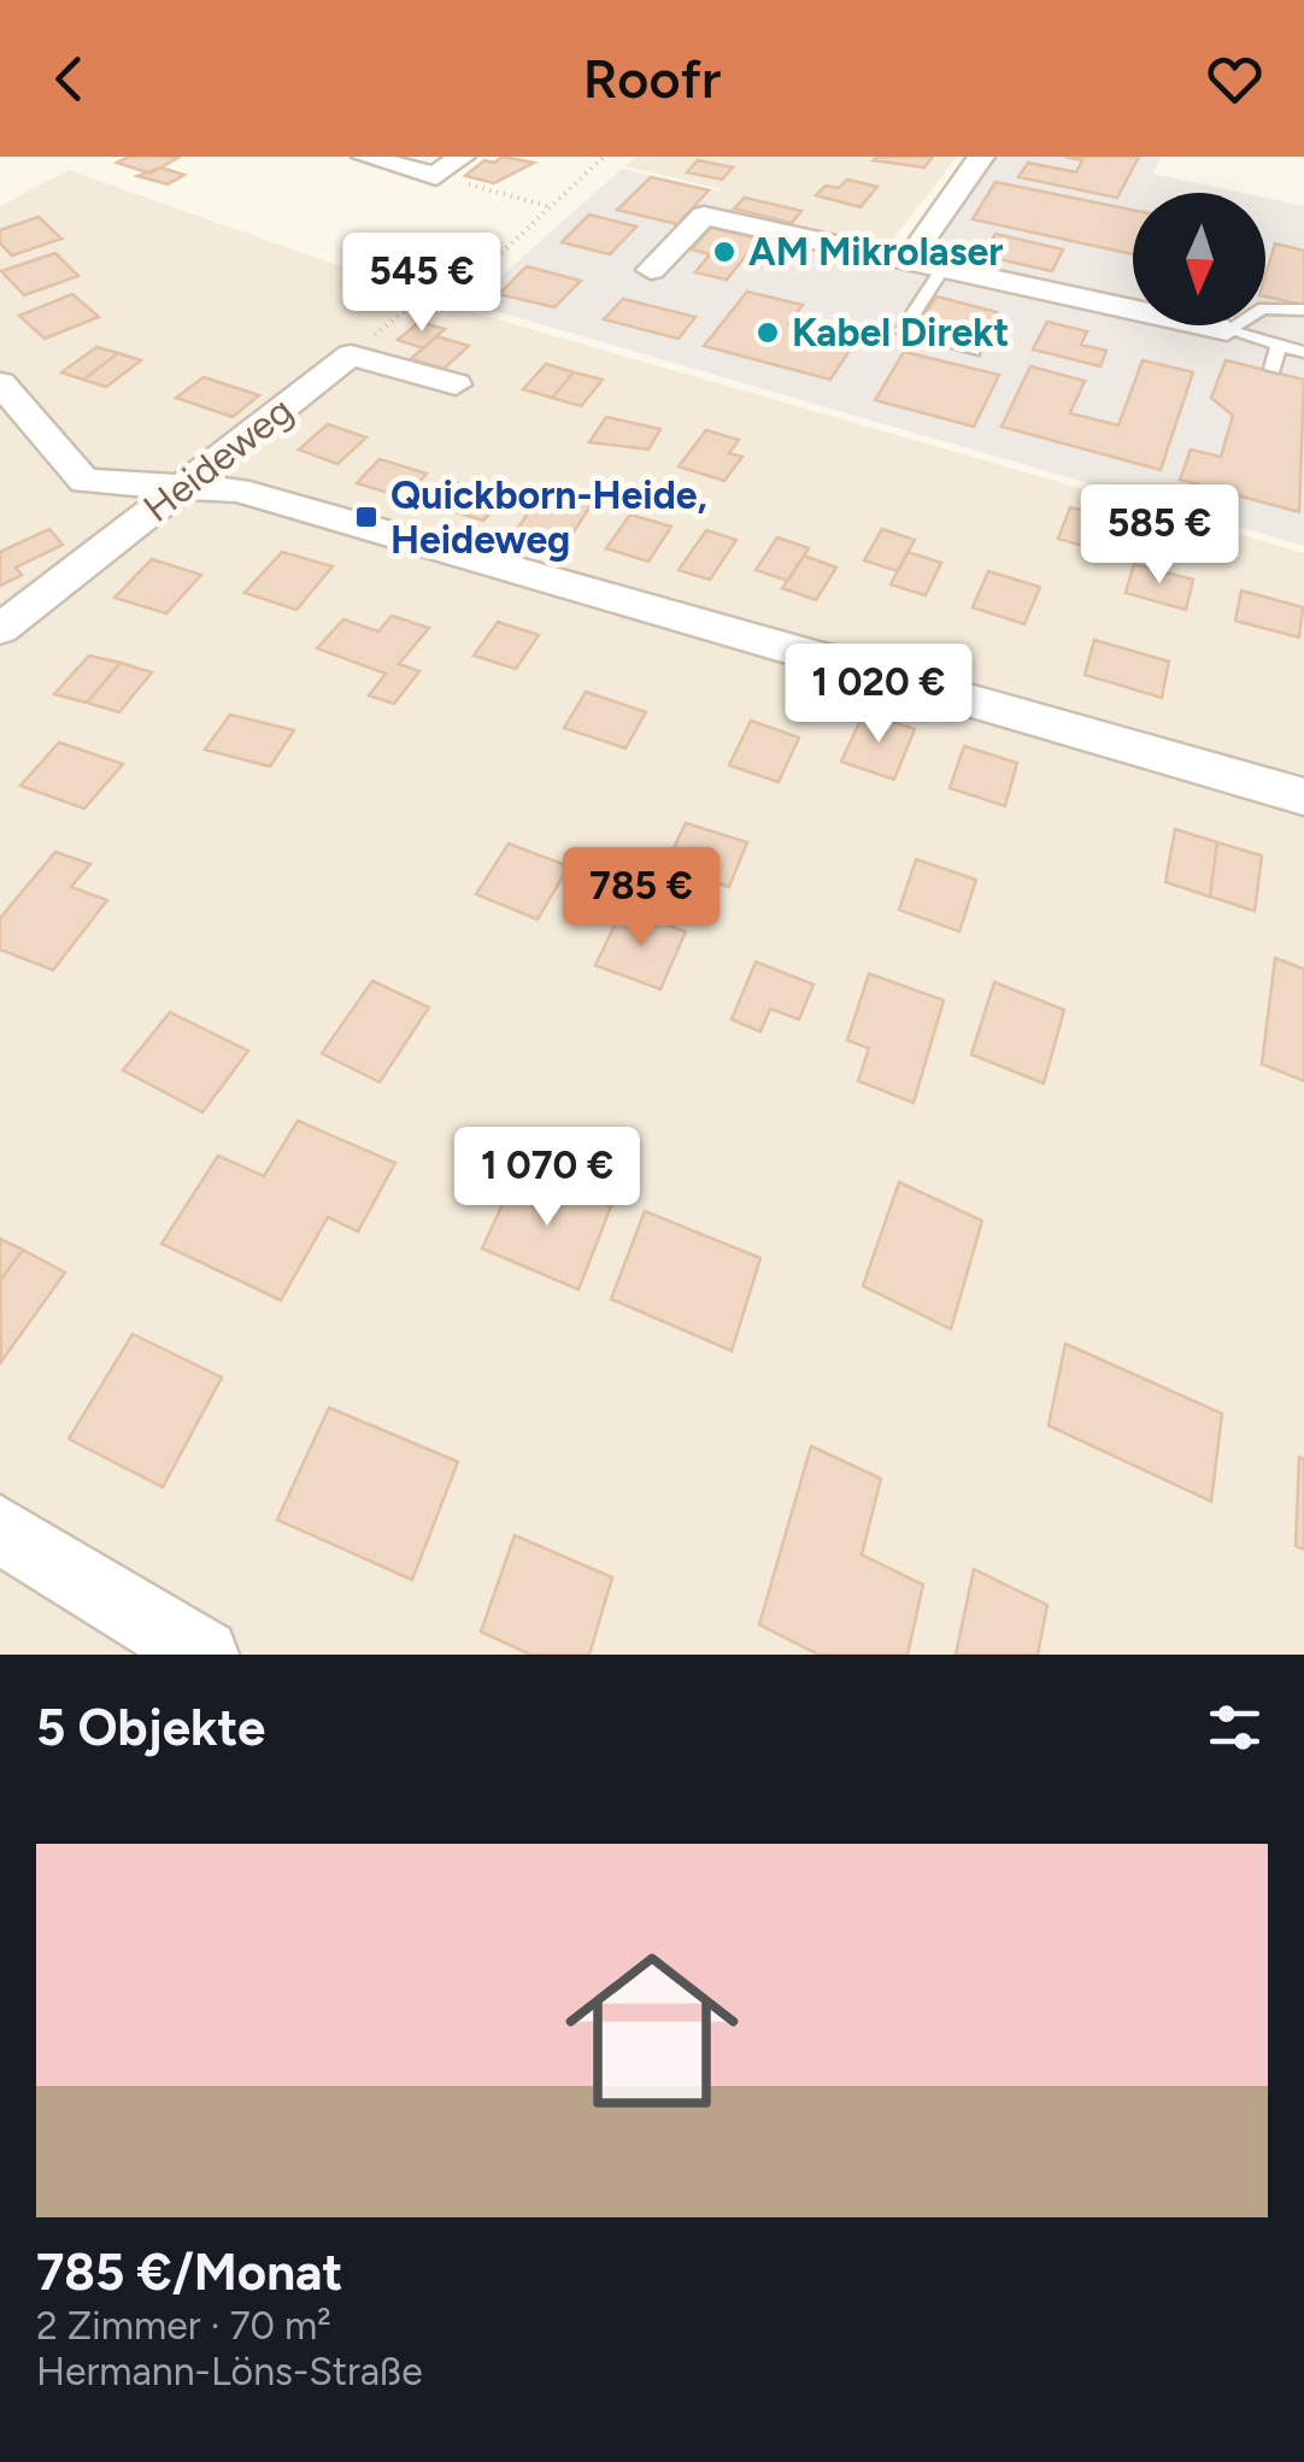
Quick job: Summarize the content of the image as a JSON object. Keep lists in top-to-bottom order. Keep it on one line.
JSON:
{"streets":{"street":["Heideweg"]},"places":{"other":["AM Mikrolaser","Kabel Direkt"],"transit":["Quickborn-Heide, Heideweg"]},"north":"bottom","page":{"header":"Roofr","price":["545 €","585 €","1 020 €","785 €","1 070 €"],"heading":"5 Objekte","list":[{"name":"785 €/Monat","note":"2 Zimmer · 70 m² · Hermann-Löns-Straße"}]}}
